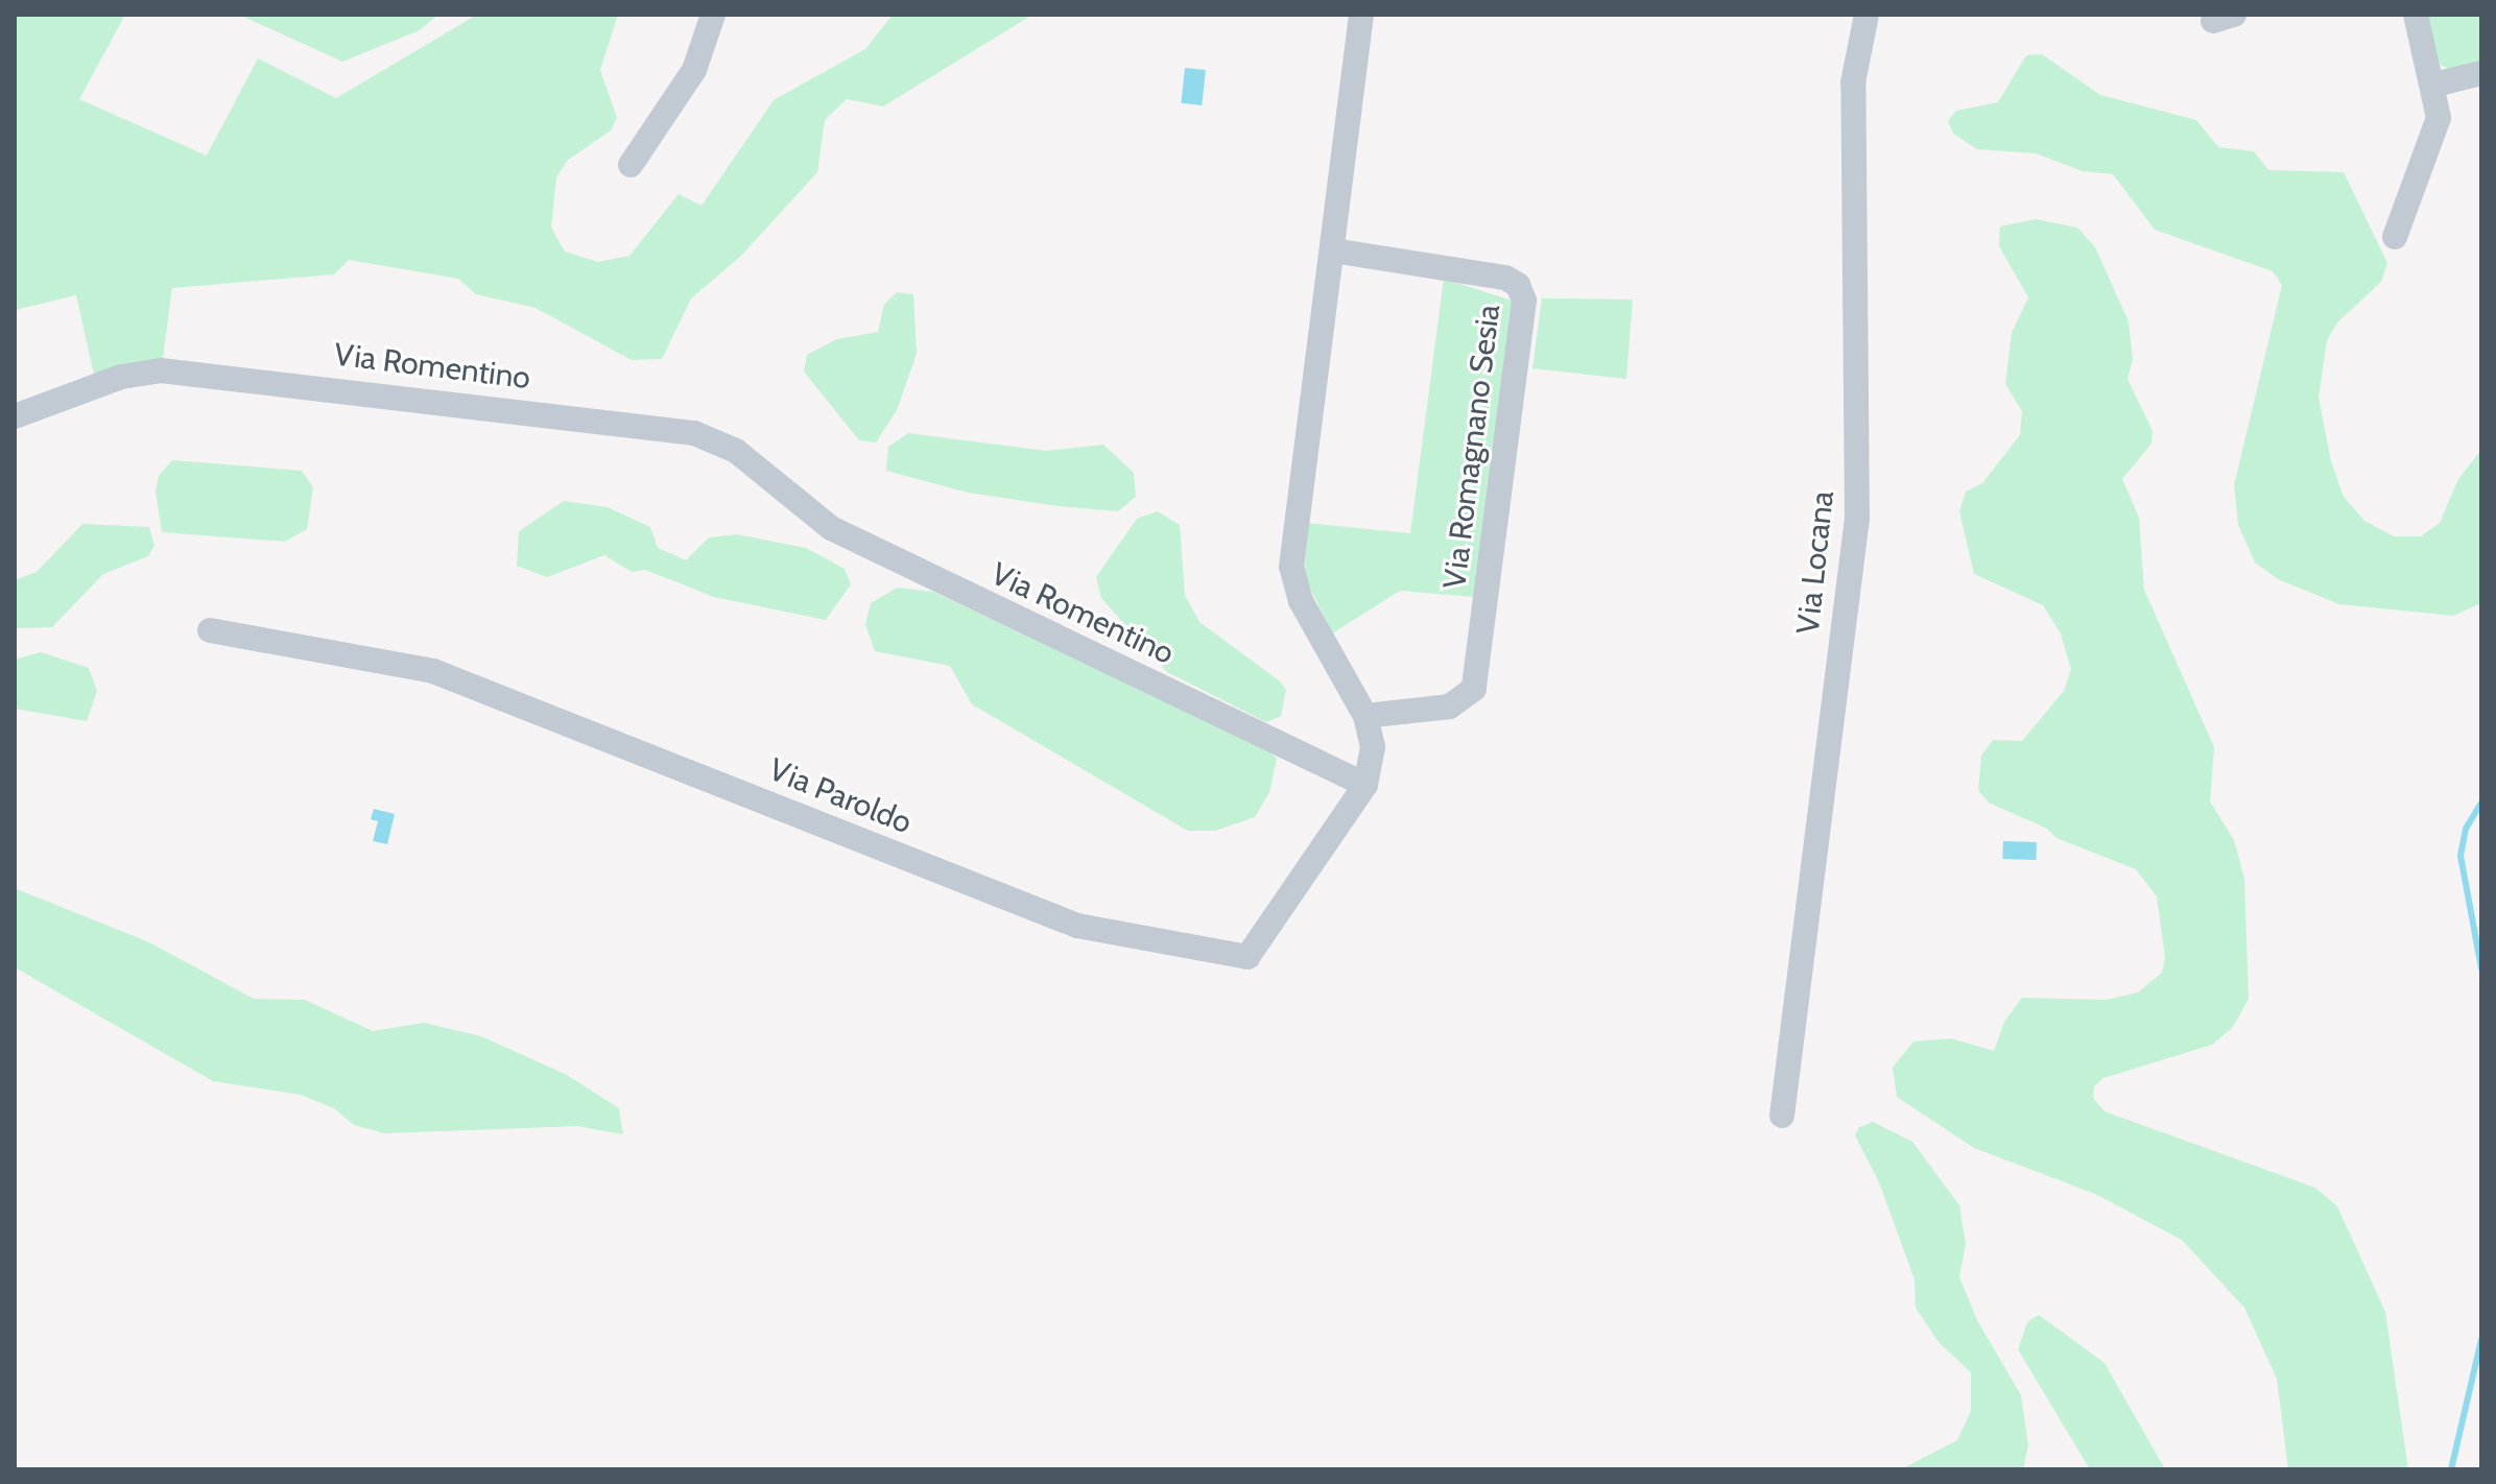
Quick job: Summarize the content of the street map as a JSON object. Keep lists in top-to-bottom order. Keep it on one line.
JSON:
{"streets":{"street":["Via Romentino","Via Romagnano Sesia","Via Locana","Via Paroldo"]},"crossings":[["Via Romentino","Via Paroldo"]]}
